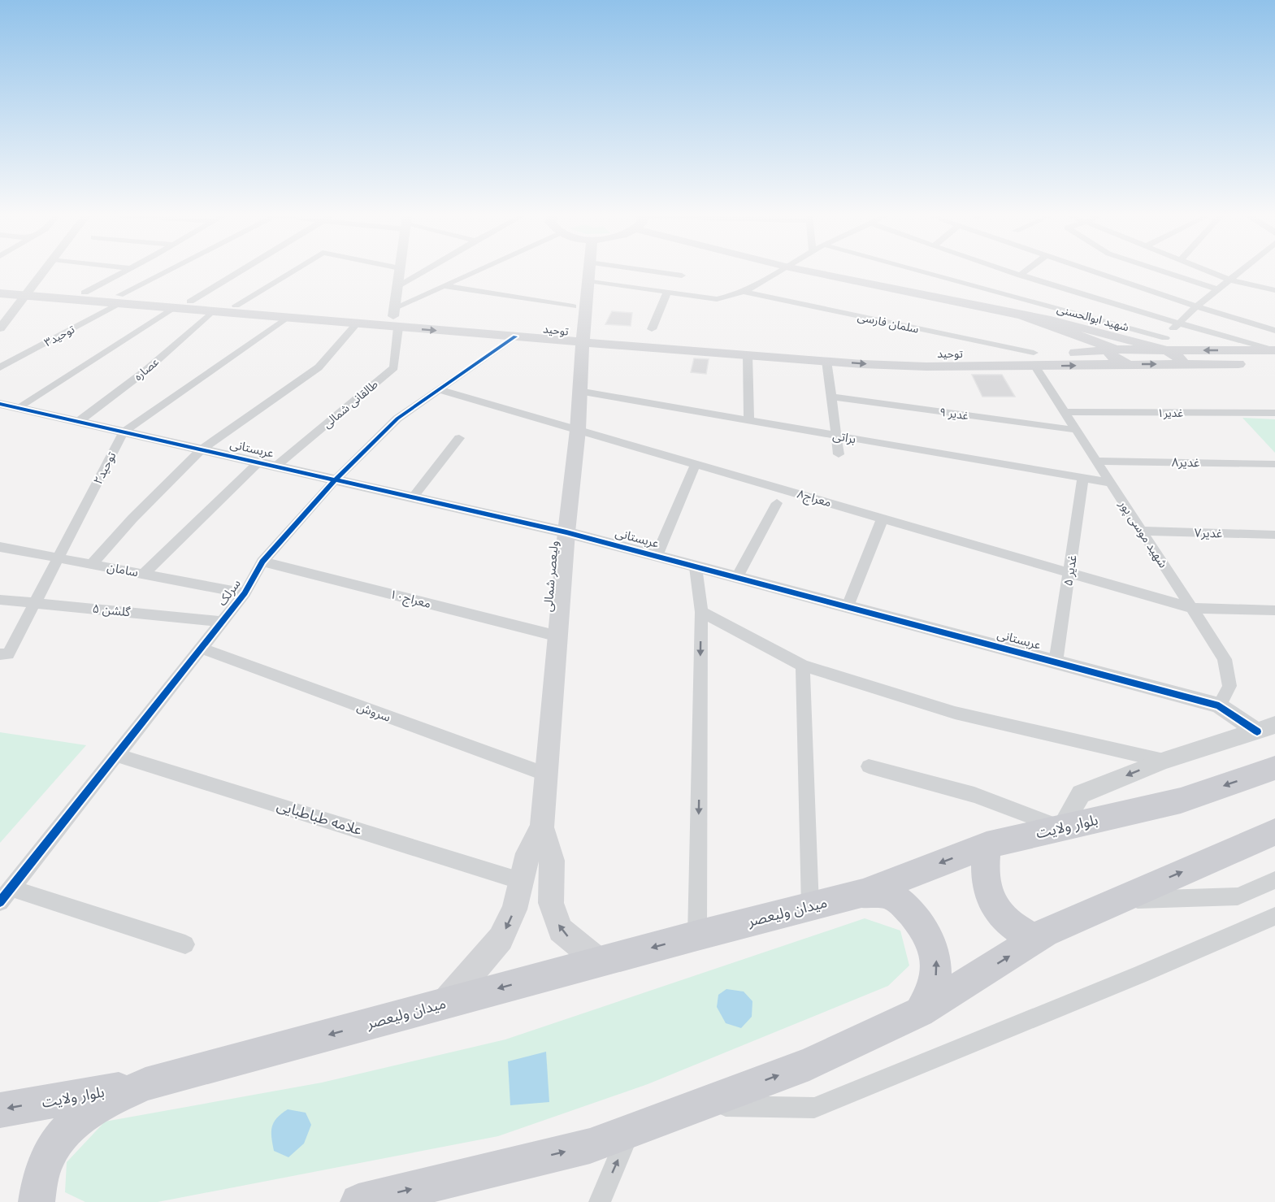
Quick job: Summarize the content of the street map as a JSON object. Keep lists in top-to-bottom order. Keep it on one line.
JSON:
{"streets":{"main road":["توحید","ولیعصر شمالی","بلوار ولایت","میدان ولیعصر"],"street":["شهید ابوالحسنی","سلمان فارسی","توحید۳","عصاره","طالقانی شمالی","غدیر۱","غدیر ۹","براتی","عربستانی","غدیر۸","توحید۲","معراج۸","غدیر۷","شهید موسی پور","سامان","غدیر ۵","سرلک","معراج۱۰","گلشن ۵","سروش","علامه طباطبایی"]},"crossings":[["سلمان فارسی","توحید"],["سلمان فارسی","شهید موسی پور"],["توحید","توحید۳"],["توحید","عصاره"],["توحید","طالقانی شمالی"],["توحید","توحید۲"],["توحید","شهید موسی پور"],["توحید","ولیعصر شمالی"],["توحید","سرلک"],["عصاره","عربستانی"],["طالقانی شمالی","عربستانی"],["غدیر۱","شهید موسی پور"],["غدیر ۹","شهید موسی پور"],["براتی","شهید موسی پور"],["براتی","غدیر ۵"],["براتی","ولیعصر شمالی"],["عربستانی","توحید۲"],["عربستانی","شهید موسی پور"],["عربستانی","غدیر ۵"],["عربستانی","ولیعصر شمالی"],["عربستانی","سرلک"],["غدیر۸","شهید موسی پور"],["توحید۲","سامان"],["توحید۲","گلشن ۵"],["معراج۸","شهید موسی پور"],["معراج۸","غدیر ۵"],["معراج۸","ولیعصر شمالی"],["معراج۸","سرلک"],["غدیر۷","شهید موسی پور"],["سامان","سرلک"],["ولیعصر شمالی","معراج۱۰"],["ولیعصر شمالی","سروش"],["سرلک","معراج۱۰"],["سرلک","گلشن ۵"],["سرلک","سروش"],["سرلک","علامه طباطبایی"],["بلوار ولایت","میدان ولیعصر"]]}
